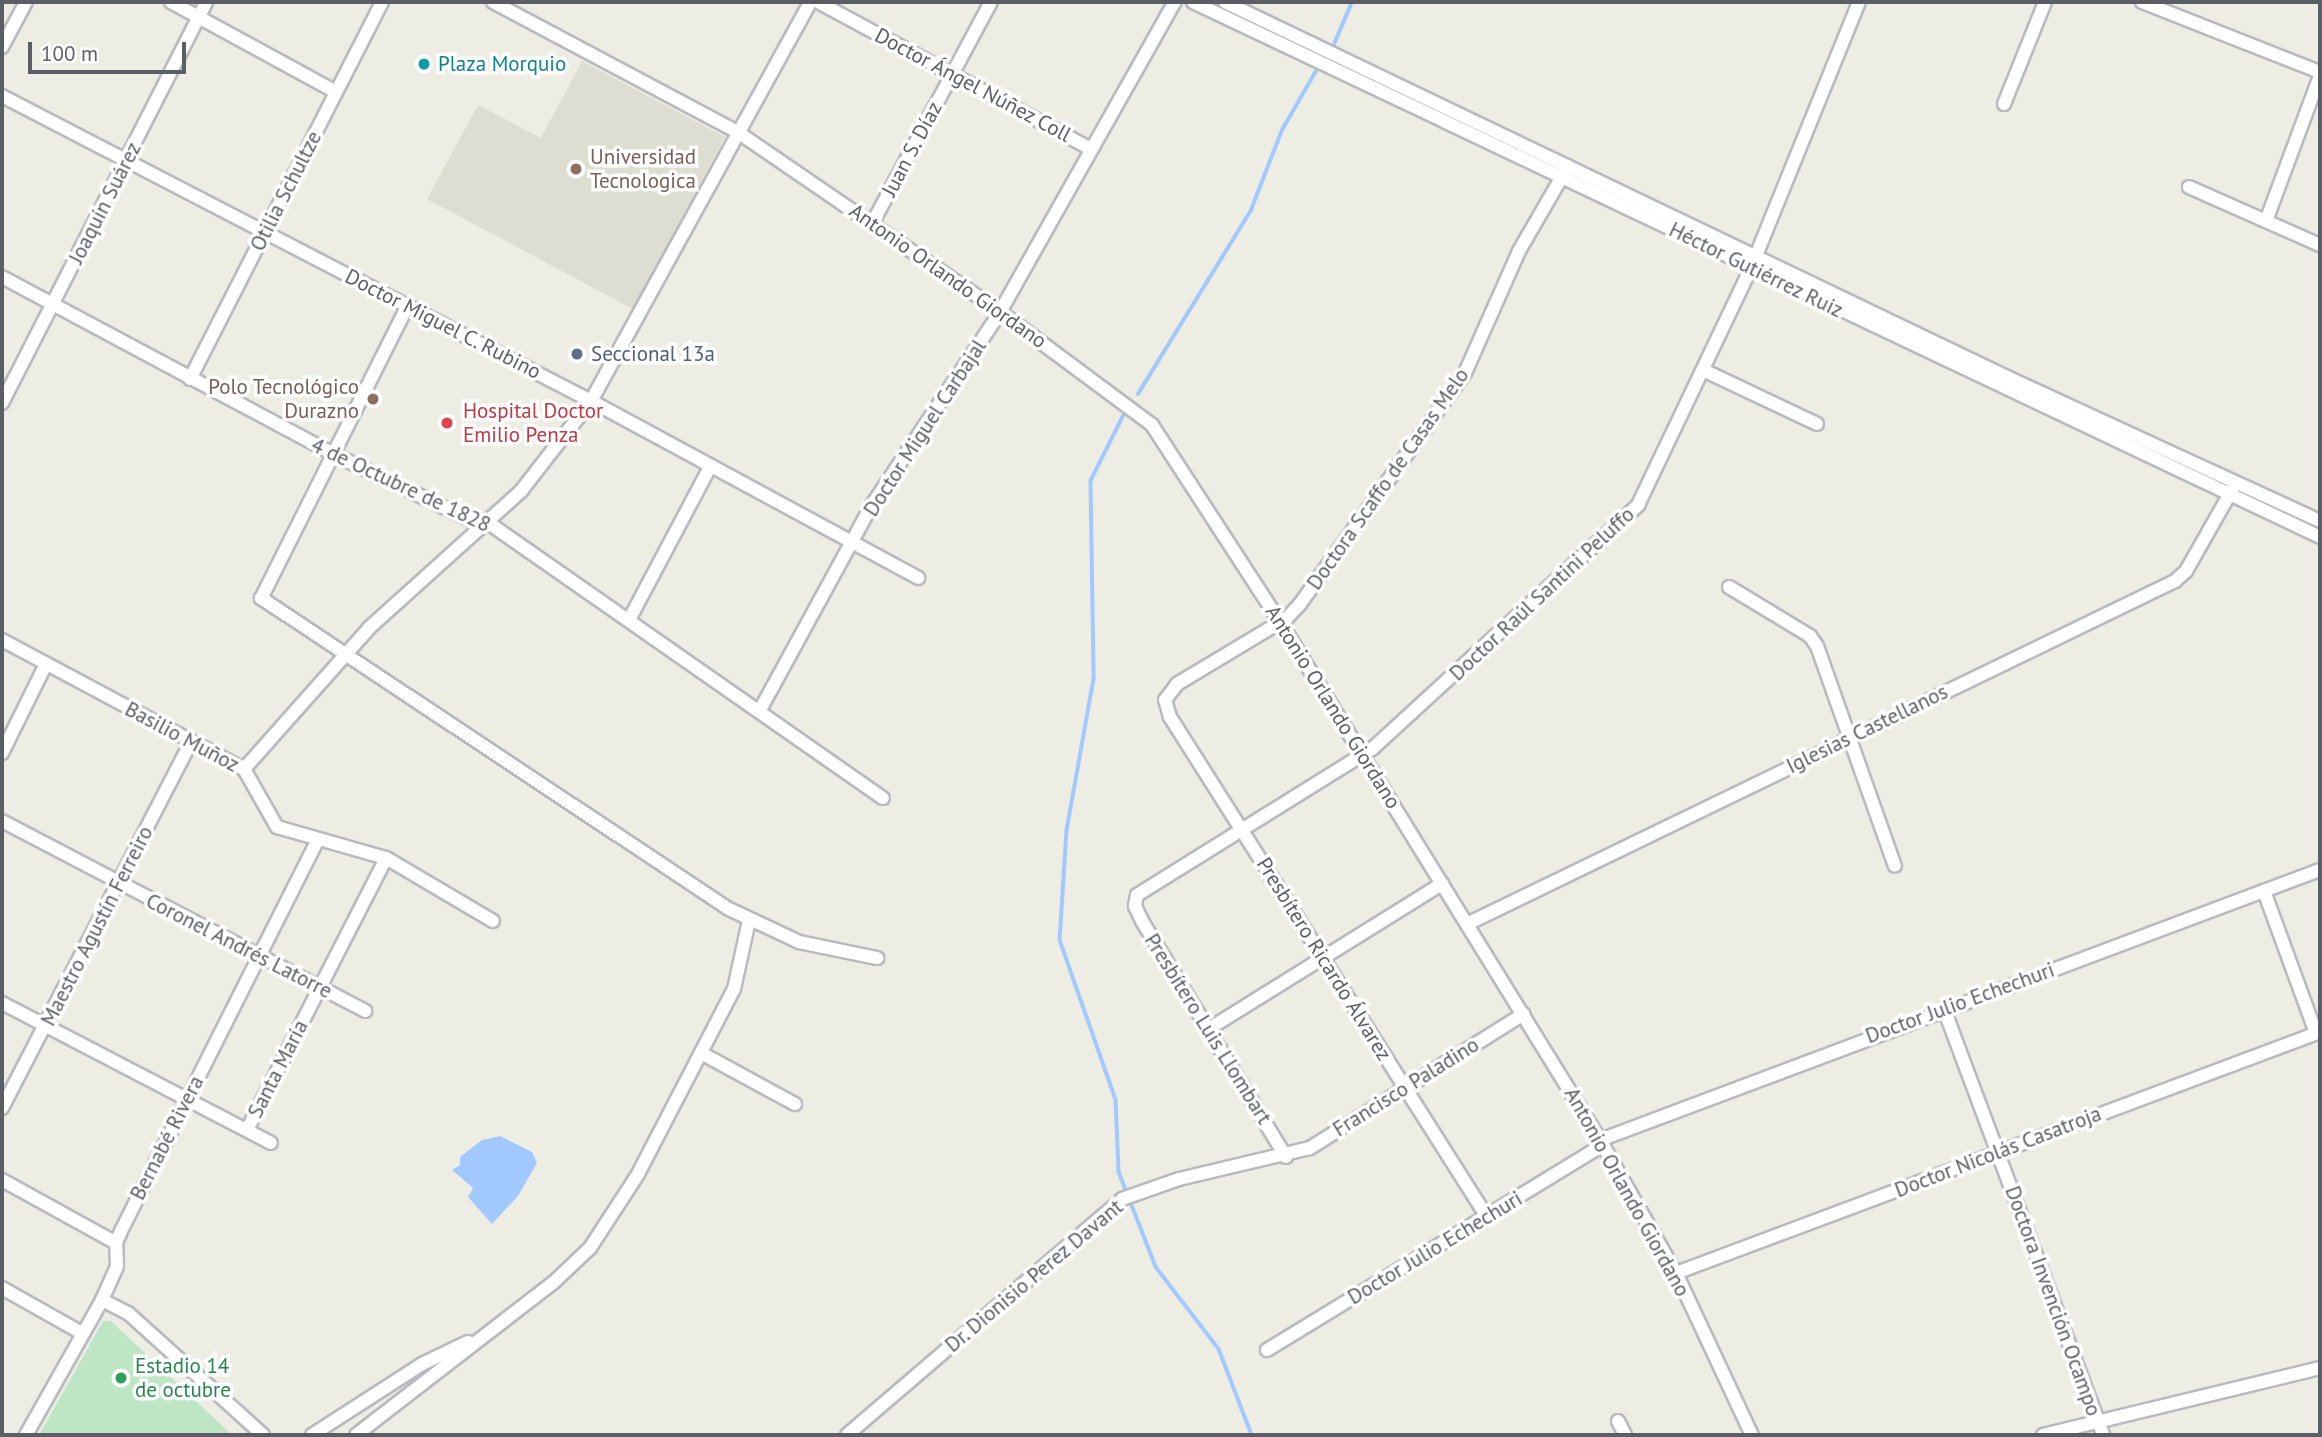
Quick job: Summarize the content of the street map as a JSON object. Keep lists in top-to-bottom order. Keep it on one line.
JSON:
{"streets":{"street":["Doctor Ángel Núñez Coll","Juan S. Díaz","Otilia Schultze","Joaquín Suárez","Héctor Gutiérrez Ruiz","Antonio Orlando Giordano","Doctor Miguel C. Rubino","Doctor Miguel Carbajal","Doctora Scaffo de Casas Melo","4 de Octubre de 1828","Doctor Raúl Santini Peluffo","Iglesias Castellanos","Basilio Muñoz","Maestro Agustín Ferreiro","Coronel Andrés Latorre","Presbítero Ricardo Álvarez","Doctor Julio Echechuri","Presbítero Luis Llombart","Santa María","Francisco Paladino","Bernabé Rivera","Doctor Nicolás Casatroja","Dr. Dionisio Perez Davant","Doctora Invención Ocampo"]},"crossings":[["Doctor Ángel Núñez Coll","Juan S. Díaz"],["Doctor Ángel Núñez Coll","Doctor Miguel Carbajal"],["Juan S. Díaz","Antonio Orlando Giordano"],["Otilia Schultze","Doctor Miguel C. Rubino"],["Otilia Schultze","4 de Octubre de 1828"],["Joaquín Suárez","Doctor Miguel C. Rubino"],["Joaquín Suárez","4 de Octubre de 1828"],["Héctor Gutiérrez Ruiz","Doctora Scaffo de Casas Melo"],["Héctor Gutiérrez Ruiz","Doctor Raúl Santini Peluffo"],["Héctor Gutiérrez Ruiz","Iglesias Castellanos"],["Antonio Orlando Giordano","Doctor Miguel Carbajal"],["Antonio Orlando Giordano","Doctora Scaffo de Casas Melo"],["Antonio Orlando Giordano","Doctor Raúl Santini Peluffo"],["Antonio Orlando Giordano","Iglesias Castellanos"],["Antonio Orlando Giordano","Doctor Julio Echechuri"],["Antonio Orlando Giordano","Francisco Paladino"],["Antonio Orlando Giordano","Doctor Nicolás Casatroja"],["Doctor Miguel C. Rubino","Doctor Miguel Carbajal"],["Doctor Miguel Carbajal","4 de Octubre de 1828"],["Doctora Scaffo de Casas Melo","Presbítero Ricardo Álvarez"],["Doctor Raúl Santini Peluffo","Presbítero Ricardo Álvarez"],["Doctor Raúl Santini Peluffo","Presbítero Luis Llombart"],["Basilio Muñoz","Maestro Agustín Ferreiro"],["Basilio Muñoz","Santa María"],["Basilio Muñoz","Bernabé Rivera"],["Maestro Agustín Ferreiro","Coronel Andrés Latorre"],["Coronel Andrés Latorre","Santa María"],["Coronel Andrés Latorre","Bernabé Rivera"],["Presbítero Ricardo Álvarez","Doctor Julio Echechuri"],["Presbítero Ricardo Álvarez","Francisco Paladino"],["Doctor Julio Echechuri","Doctora Invención Ocampo"],["Presbítero Luis Llombart","Francisco Paladino"],["Presbítero Luis Llombart","Dr. Dionisio Perez Davant"],["Francisco Paladino","Dr. Dionisio Perez Davant"],["Doctor Nicolás Casatroja","Doctora Invención Ocampo"]],"places":["Plaza Morquio","Universidad Tecnologica","Seccional 13a","Polo Tecnológico Durazno","Hospital Doctor Emilio Penza","Estadio 14 de octubre"],"scale_bar":"100 m"}
